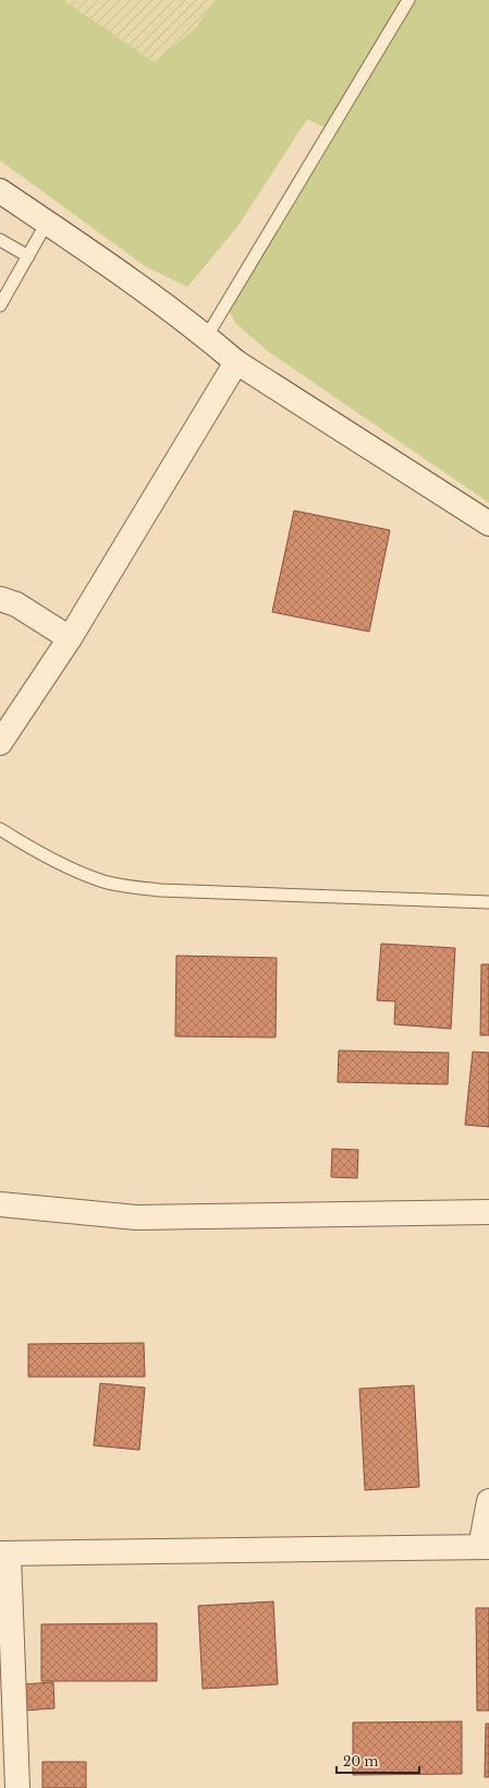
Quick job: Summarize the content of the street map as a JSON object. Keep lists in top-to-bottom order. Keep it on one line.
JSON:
{"scale_bar":"20 m"}
